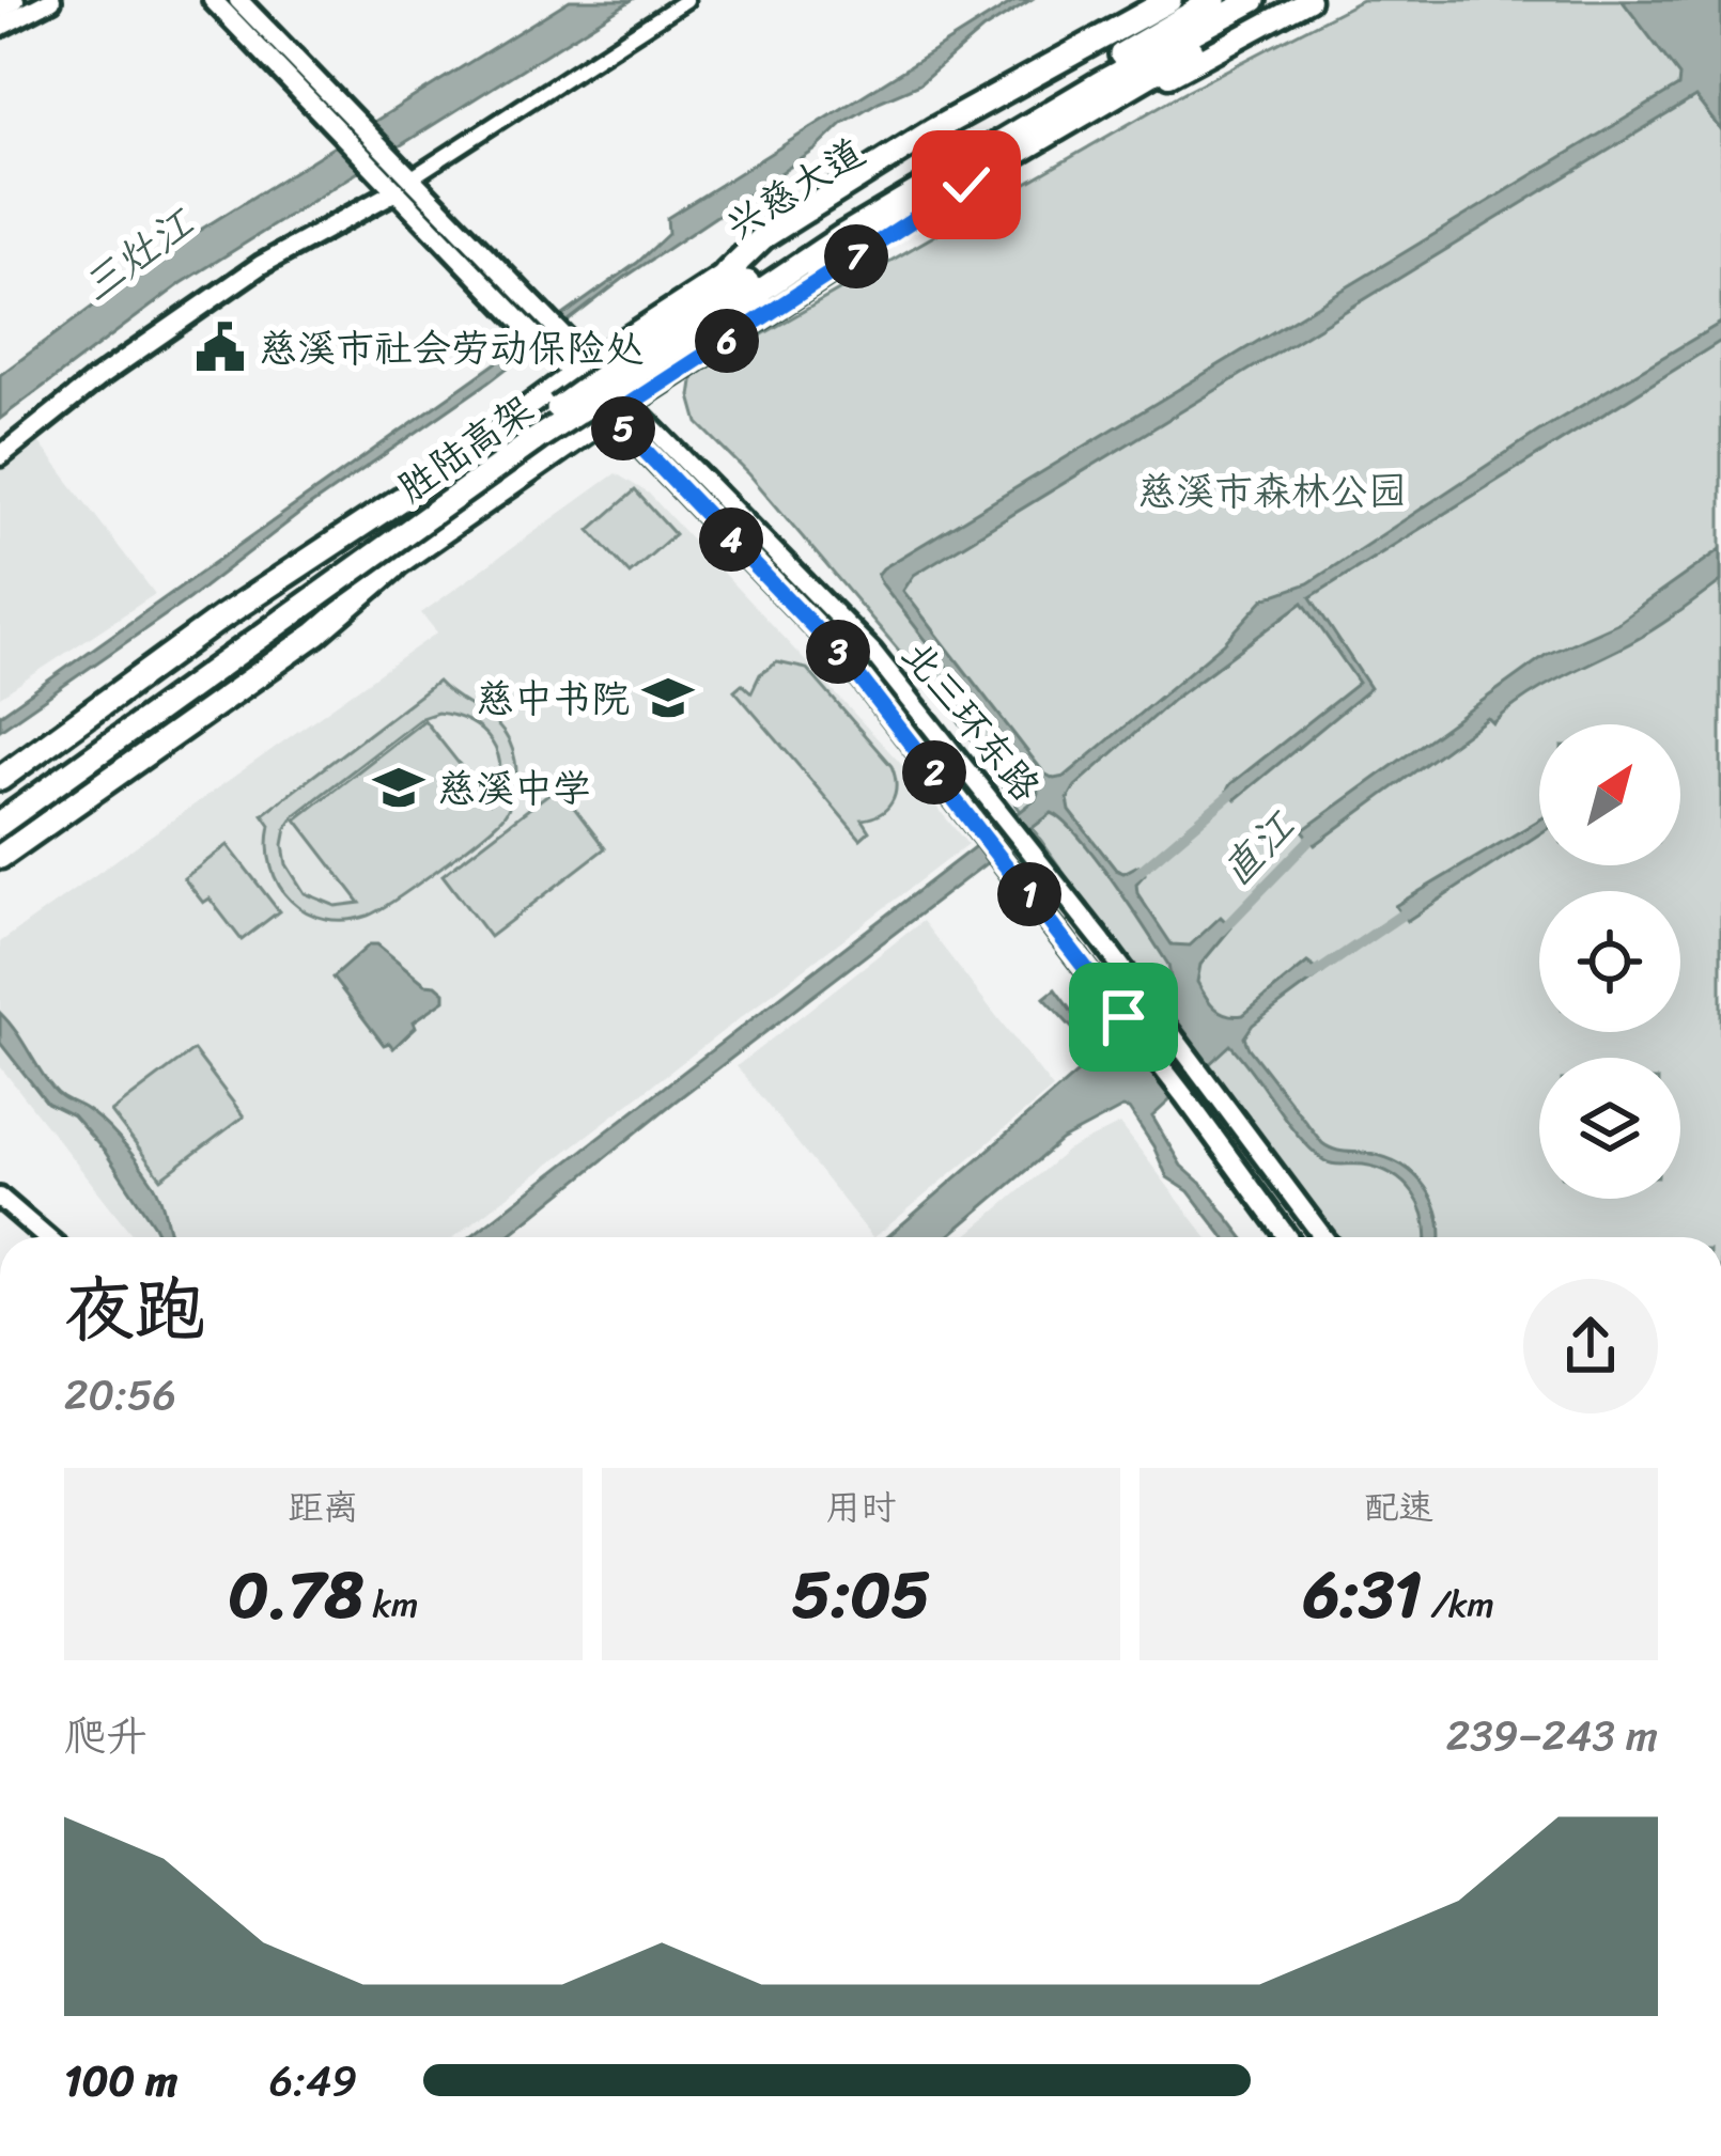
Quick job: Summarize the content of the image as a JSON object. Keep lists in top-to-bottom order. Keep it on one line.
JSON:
{"streets":{"highway":["胜陆高架"],"main road":["兴慈大道","北三环东路"]},"crossings":[["兴慈大道","北三环东路"]],"water":["三灶江","直江"],"parks":["慈溪市森林公园"],"places":{"public building":["慈溪市社会劳动保险处"],"school or university":["慈中书院","慈溪中学"]},"north":"top right","page":{"pins":["7","6","5","4","3","2","1"],"heading":["夜跑","20:56"],"stats":[["距离","0.78 km"],["用时","5:05"],["配速","6:31 /km"]],"chart":["爬升","239–243 m"],"list":[{"name":"100 m","note":"6:49"}]}}
